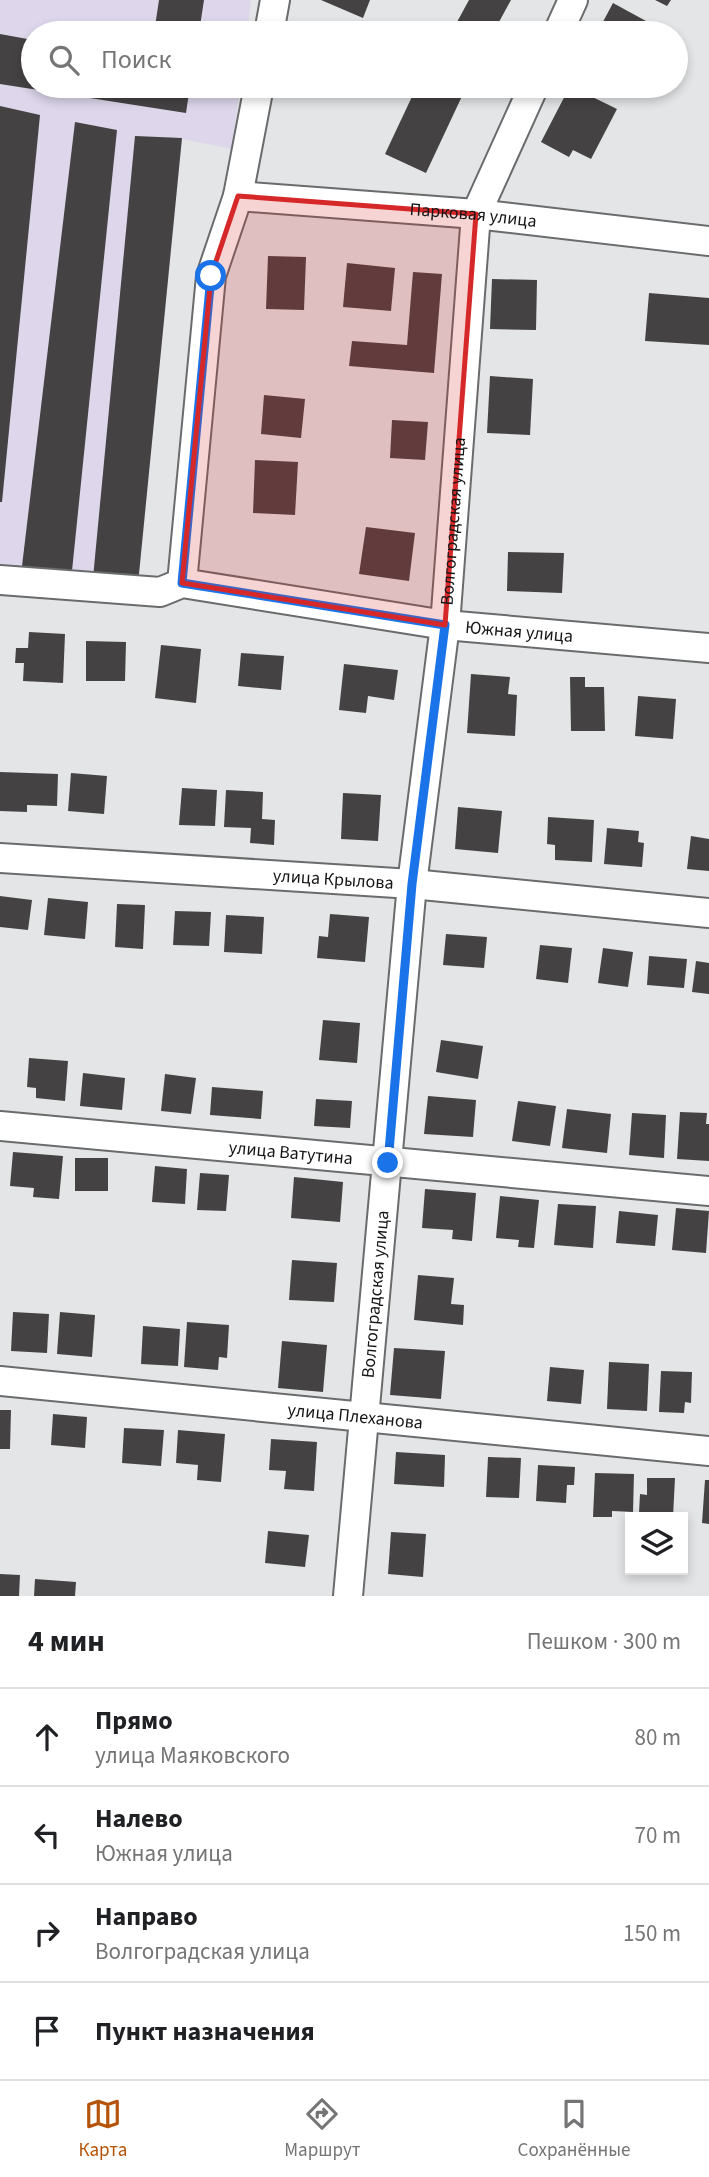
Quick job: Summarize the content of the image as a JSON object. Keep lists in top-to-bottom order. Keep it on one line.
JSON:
{"streets":{"street":["Парковая улица","Волгоградская улица","Южная улица","улица Крылова","улица Ватутина","улица Плеханова"]},"crossings":[["Парковая улица","Волгоградская улица"],["Волгоградская улица","Южная улица"],["Волгоградская улица","улица Крылова"],["Волгоградская улица","улица Ватутина"],["Волгоградская улица","улица Плеханова"]],"page":{"search":"Поиск","heading":["4 мин","Пешком · 300 m"],"list":[["Прямо","улица Маяковского","80 m"],["Налево","Южная улица","70 m"],["Направо","Волгоградская улица","150 m"],"Пункт назначения"],"nav":["Карта","Маршрут","Сохранённые"]}}
